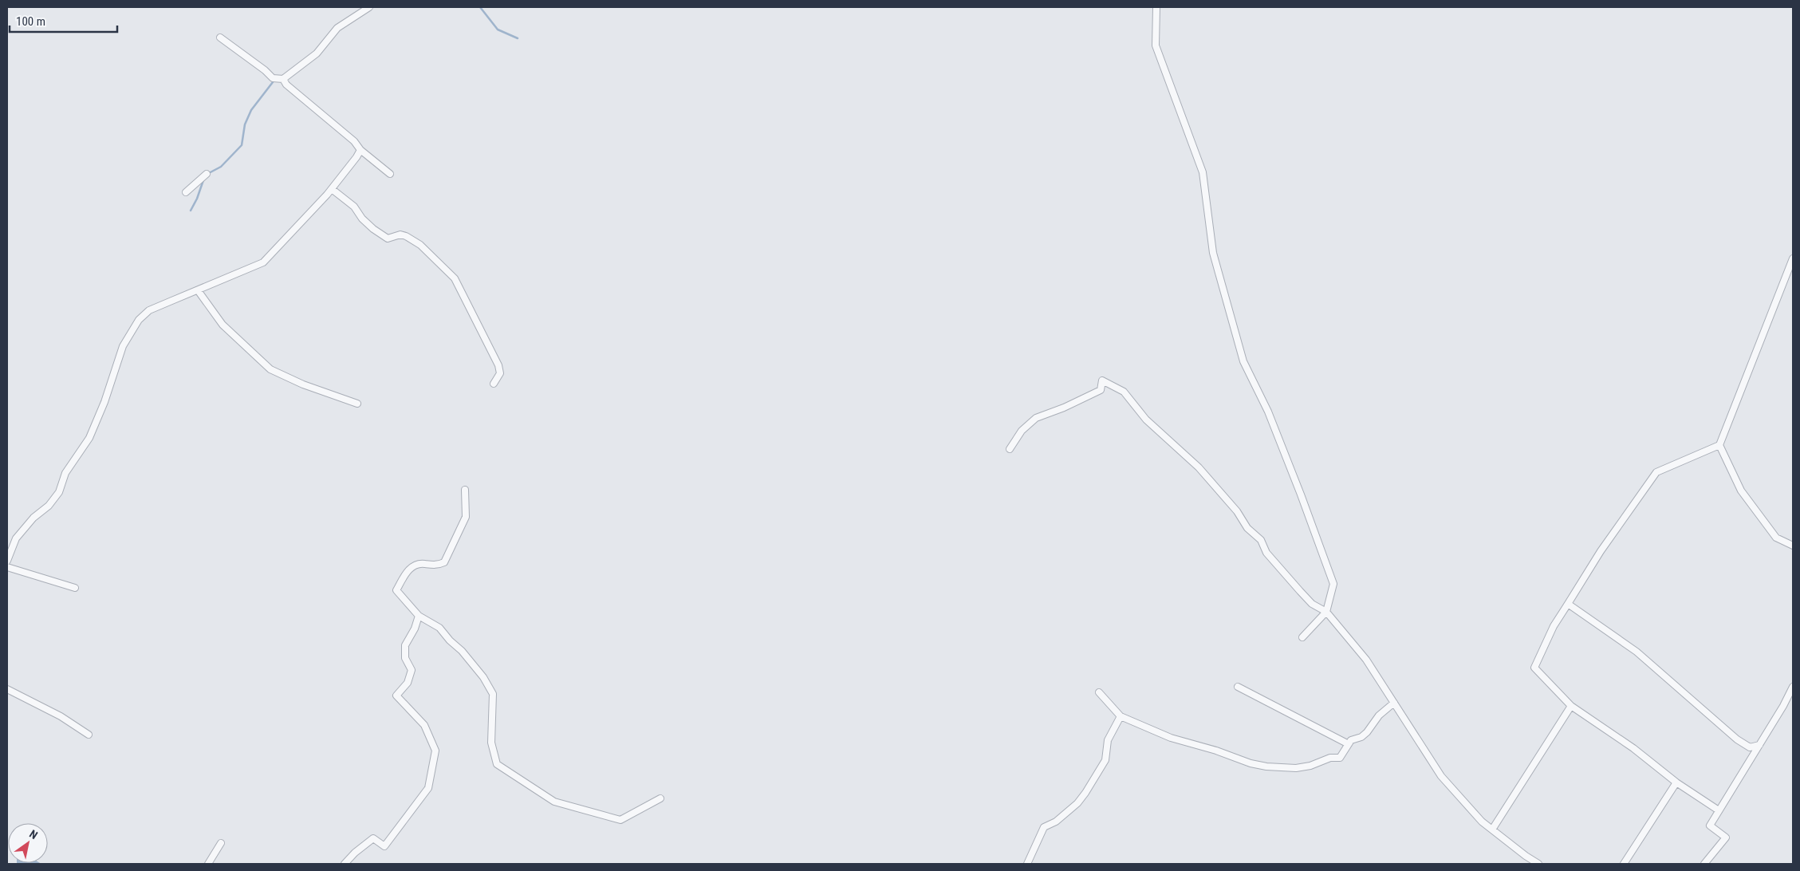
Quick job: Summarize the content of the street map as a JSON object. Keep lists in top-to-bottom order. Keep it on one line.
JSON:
{"scale_bar":"100 m","north":"top right"}
